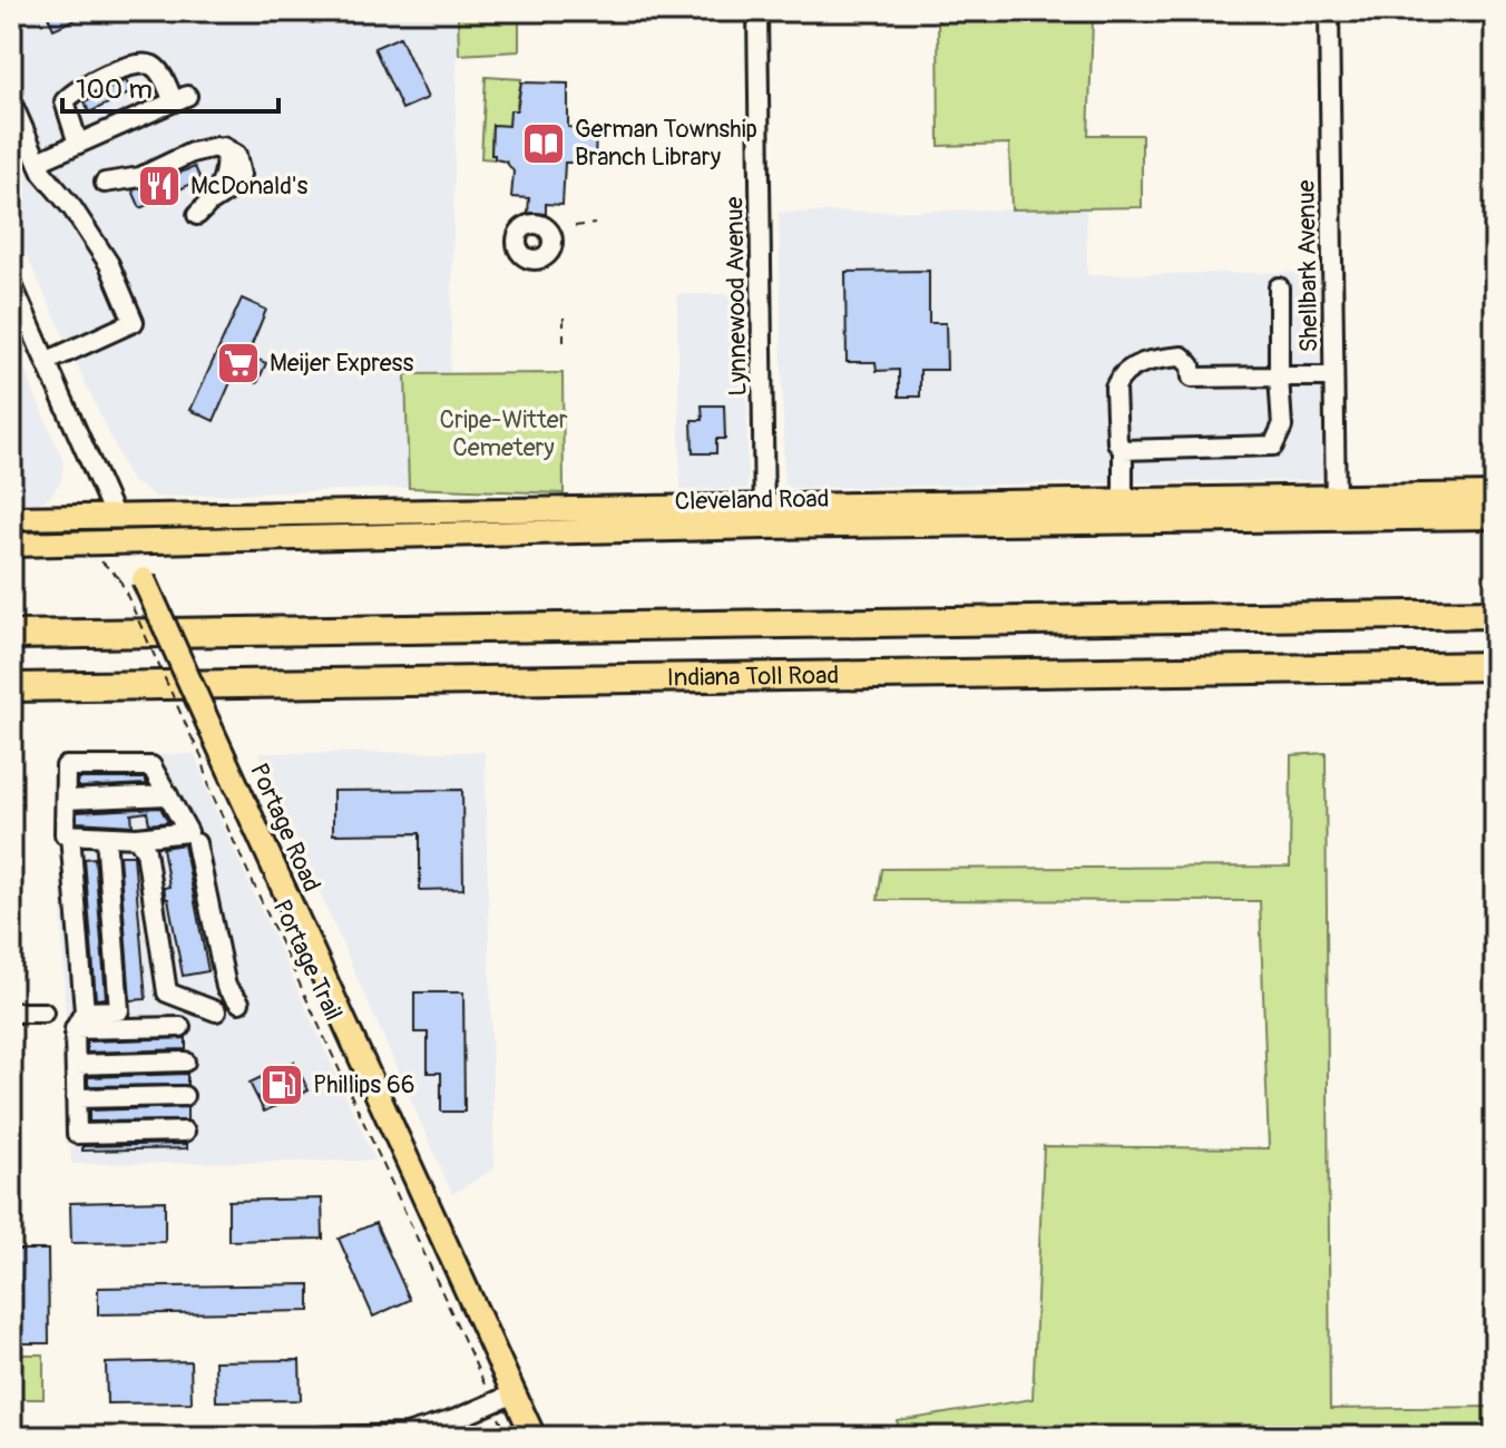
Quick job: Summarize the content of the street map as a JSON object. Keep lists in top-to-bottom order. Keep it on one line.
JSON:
{"streets":{"highway":["Indiana Toll Road"],"main road":["Cleveland Road","Portage Road"],"street":["Shellbark Avenue","Lynnewood Avenue"],"path":["Portage Trail"]},"crossings":[["Shellbark Avenue","Cleveland Road"],["Lynnewood Avenue","Cleveland Road"],["Cleveland Road","Portage Road"],["Portage Road","Portage Trail"]],"parks":["Cripe-Witter Cemetery"],"places":{"library":["German Township Branch Library"],"restaurant":["McDonald's"],"supermarket":["Meijer Express"],"fuel station":["Phillips 66"]},"scale_bar":"100 m"}
